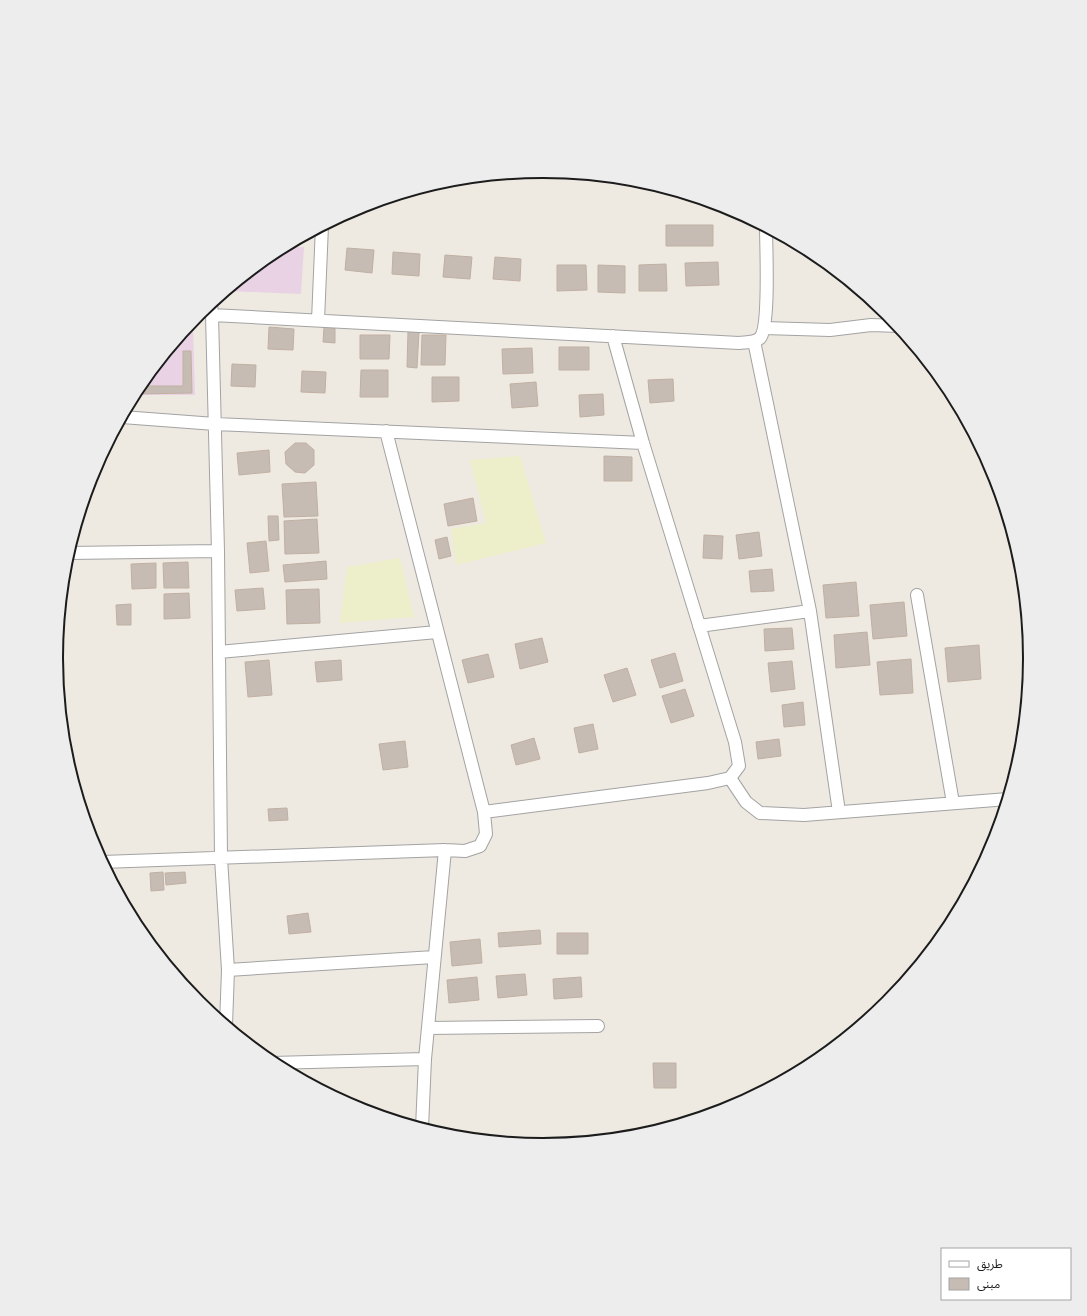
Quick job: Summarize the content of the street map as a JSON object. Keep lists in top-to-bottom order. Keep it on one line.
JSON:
{"legend":["طريق","مبنى"]}
